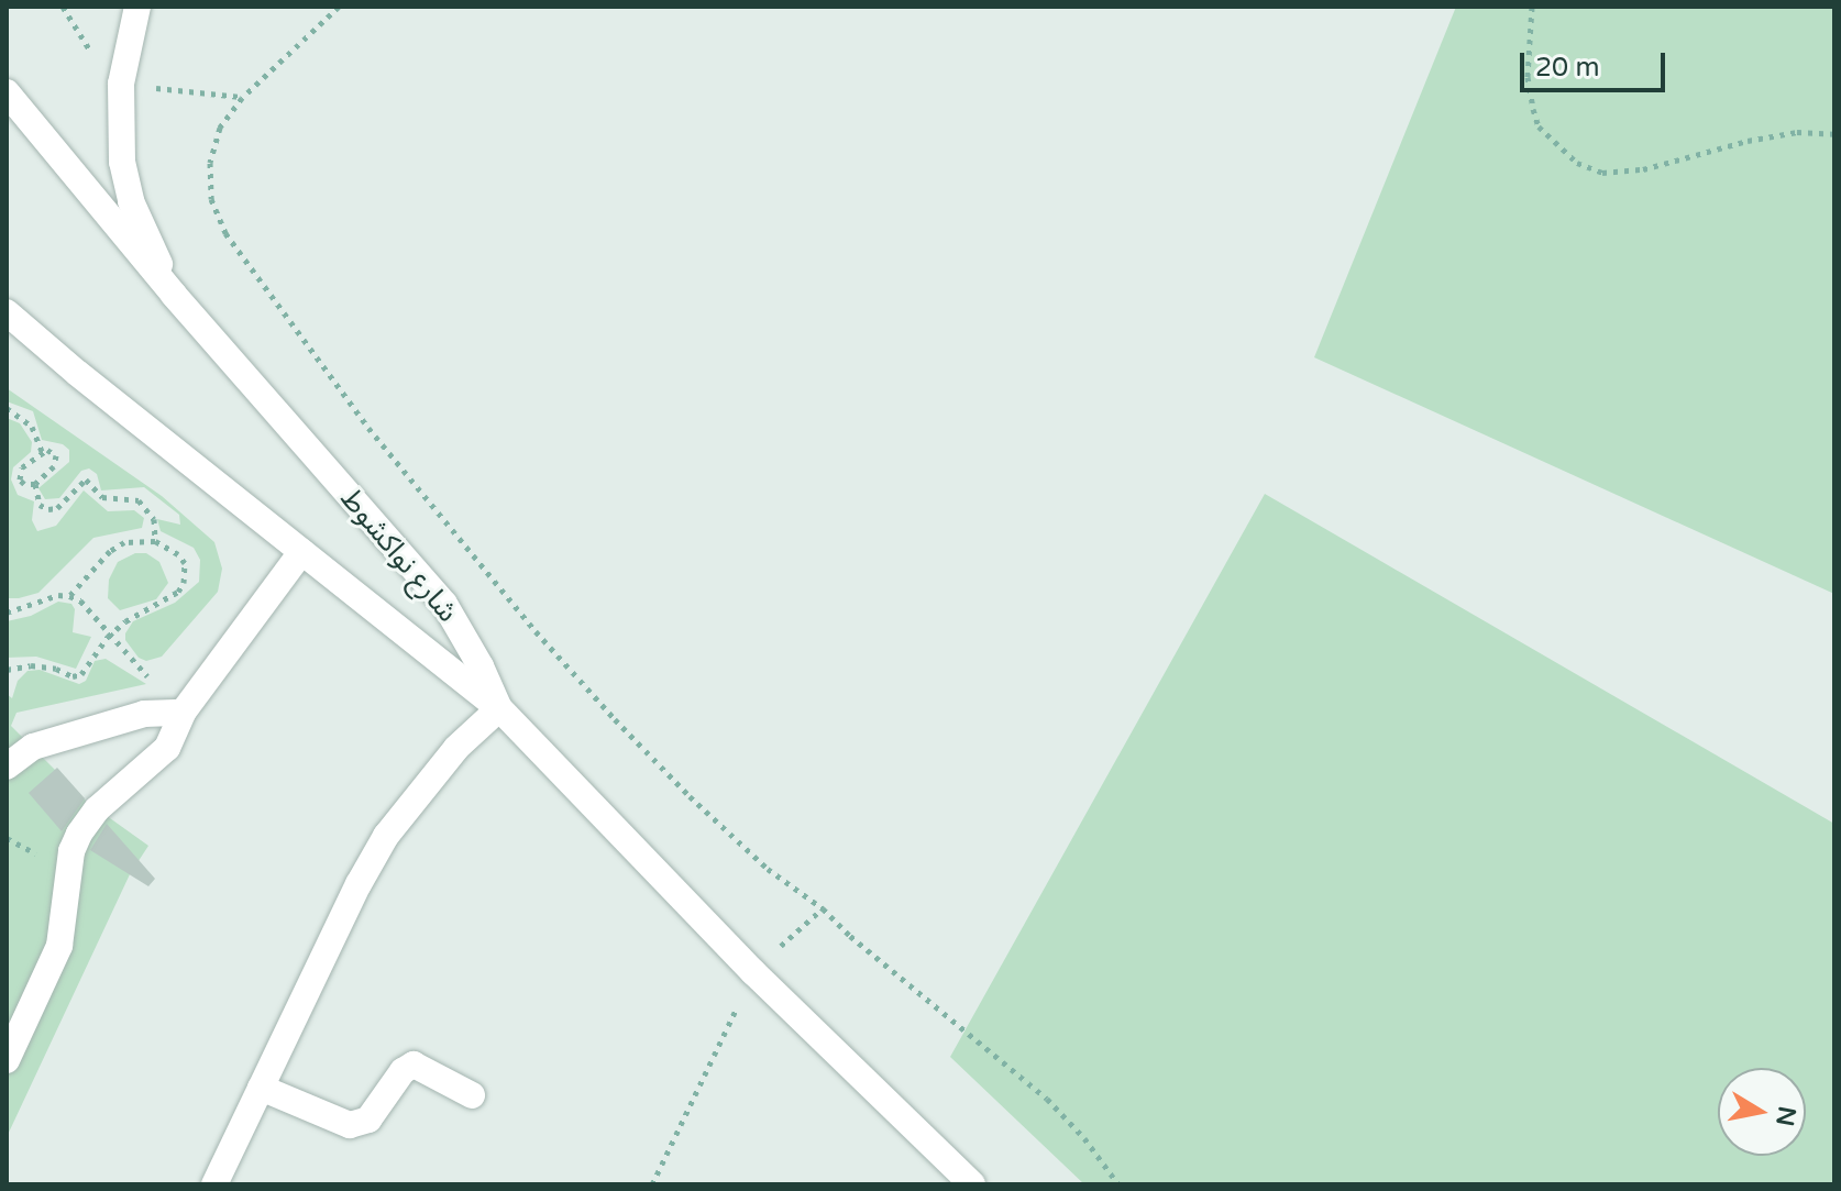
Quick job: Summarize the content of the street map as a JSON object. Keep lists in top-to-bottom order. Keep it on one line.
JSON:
{"streets":{"street":["شارع نواكشوط"]},"scale_bar":"20 m","north":"right"}
